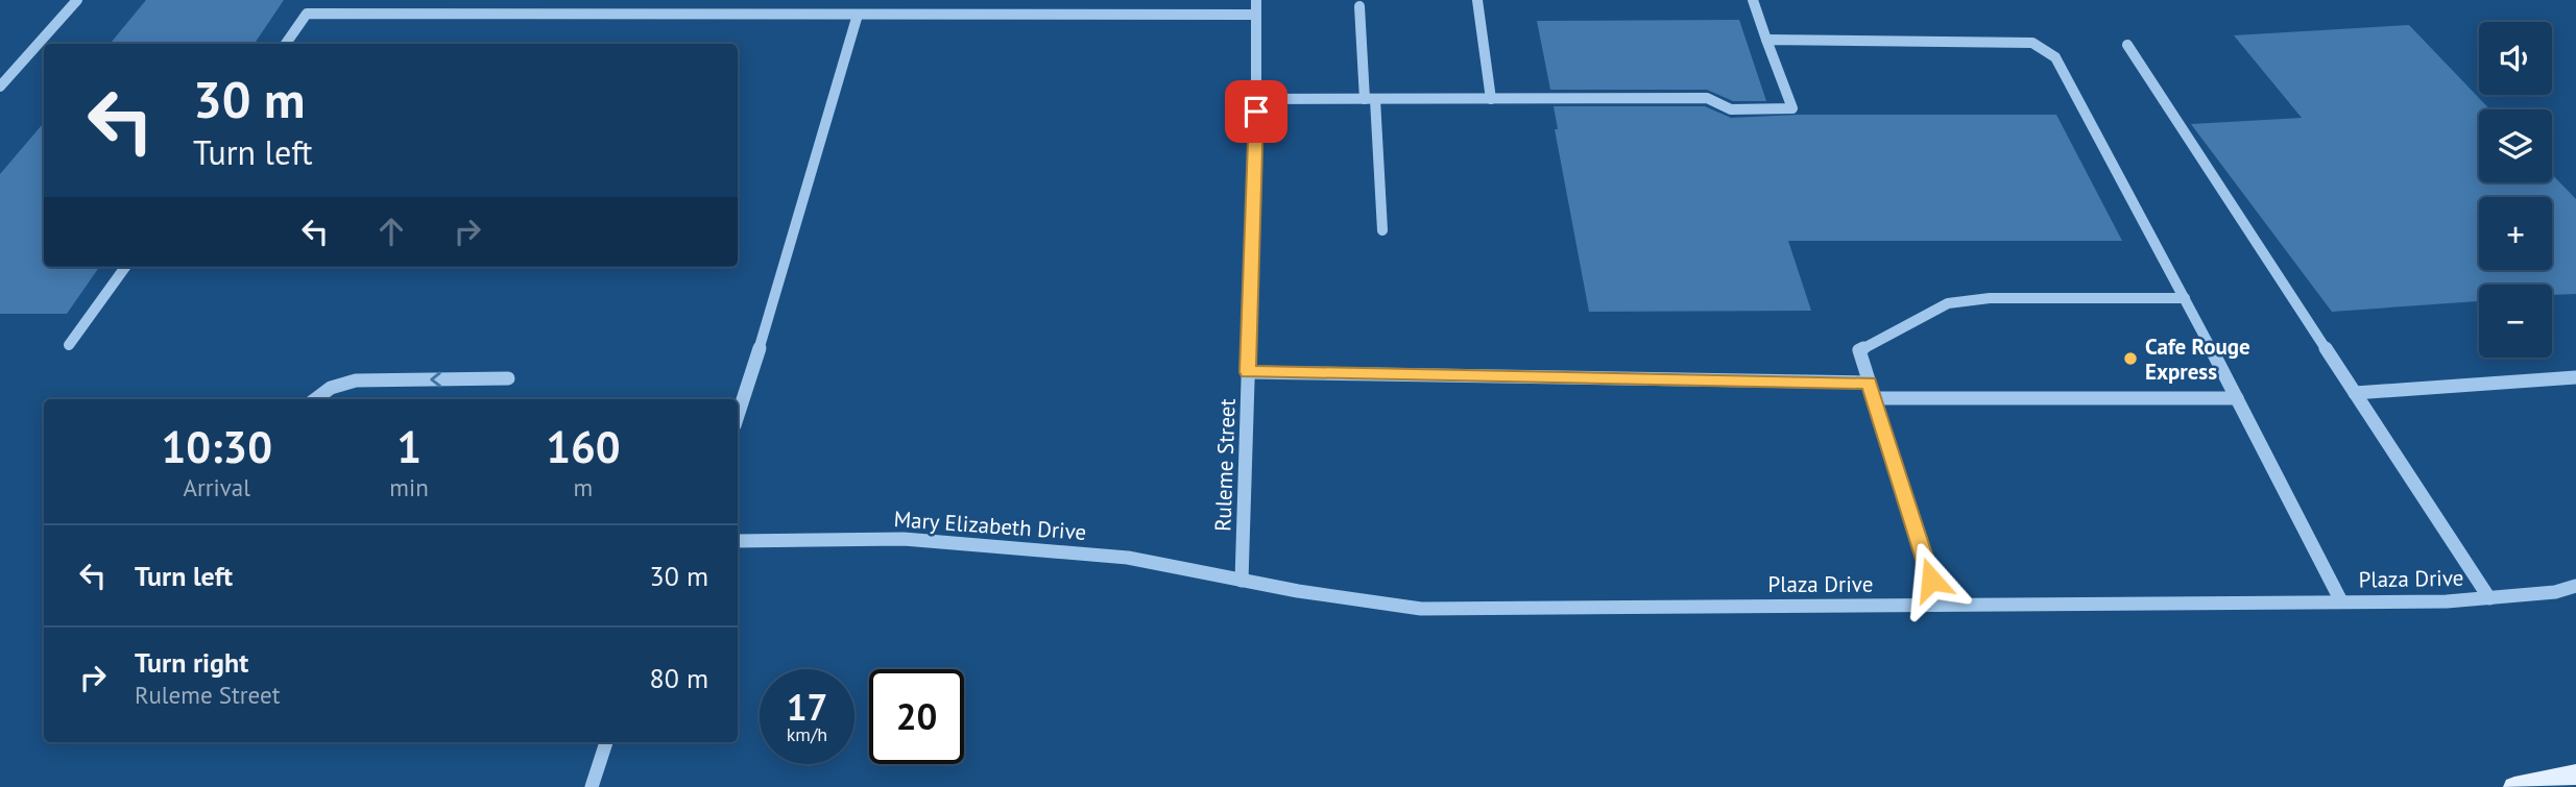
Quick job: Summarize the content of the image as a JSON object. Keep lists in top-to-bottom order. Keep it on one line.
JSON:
{"streets":{"street":["Ruleme Street","Mary Elizabeth Drive","Plaza Drive"]},"crossings":[["Ruleme Street","Mary Elizabeth Drive"],["Ruleme Street","Plaza Drive"],["Mary Elizabeth Drive","Plaza Drive"]],"places":["Cafe Rouge Express"],"page":{"map_buttons":["+","−"],"turn":["30 m","Turn left"],"eta":["10:30","Arrival","1","min","160","m"],"list":[{"name":"Turn left","value":"30 m"},{"name":"Turn right","note":"Ruleme Street","value":"80 m"}],"speed":"17 km/h","limit":"20"}}
